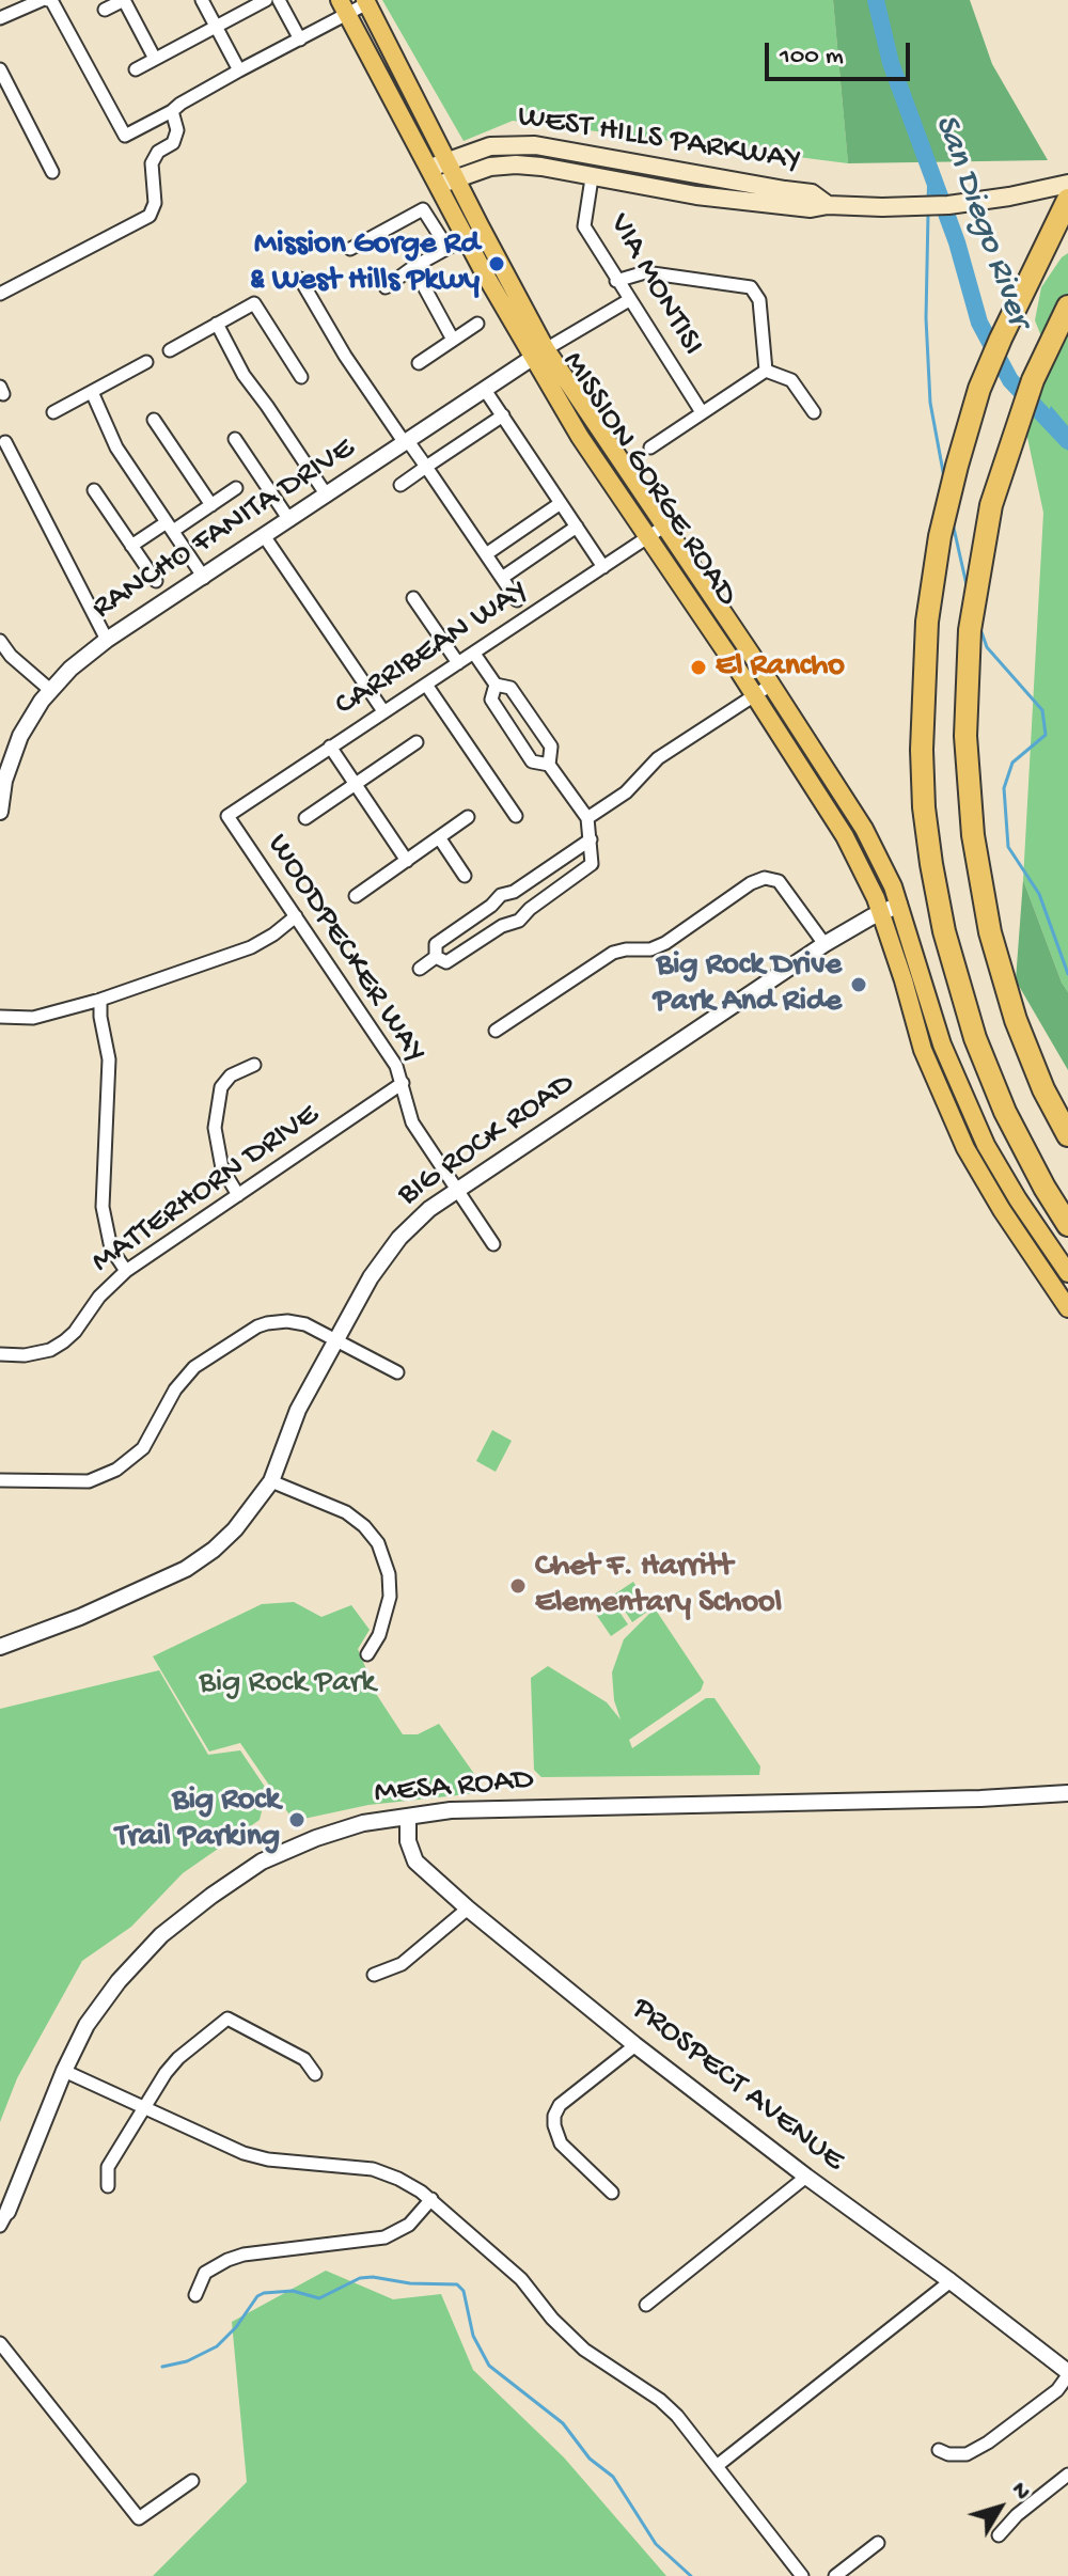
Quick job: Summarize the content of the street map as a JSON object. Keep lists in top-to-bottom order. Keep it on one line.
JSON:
{"streets":{"main road":["WEST HILLS PARKWAY","MISSION GORGE ROAD"],"street":["VIA MONTISI","RANCHO FANITA DRIVE","CARRIBEAN WAY","WOODPECKER WAY","BIG ROCK ROAD","MATTERHORN DRIVE","MESA ROAD","PROSPECT AVENUE"]},"crossings":[["WEST HILLS PARKWAY","VIA MONTISI"],["WEST HILLS PARKWAY","MISSION GORGE ROAD"],["MISSION GORGE ROAD","RANCHO FANITA DRIVE"],["MISSION GORGE ROAD","CARRIBEAN WAY"],["MISSION GORGE ROAD","BIG ROCK ROAD"],["CARRIBEAN WAY","WOODPECKER WAY"],["WOODPECKER WAY","BIG ROCK ROAD"],["WOODPECKER WAY","MATTERHORN DRIVE"],["MESA ROAD","PROSPECT AVENUE"]],"water":["San Diego River"],"parks":["Big Rock Park"],"places":["Mission Gorge Rd & West Hills Pkwy","El Rancho","Big Rock Drive Park And Ride","Chet F. Harritt Elementary School","Big Rock Trail Parking"],"scale_bar":"100 m","north":"top right"}
